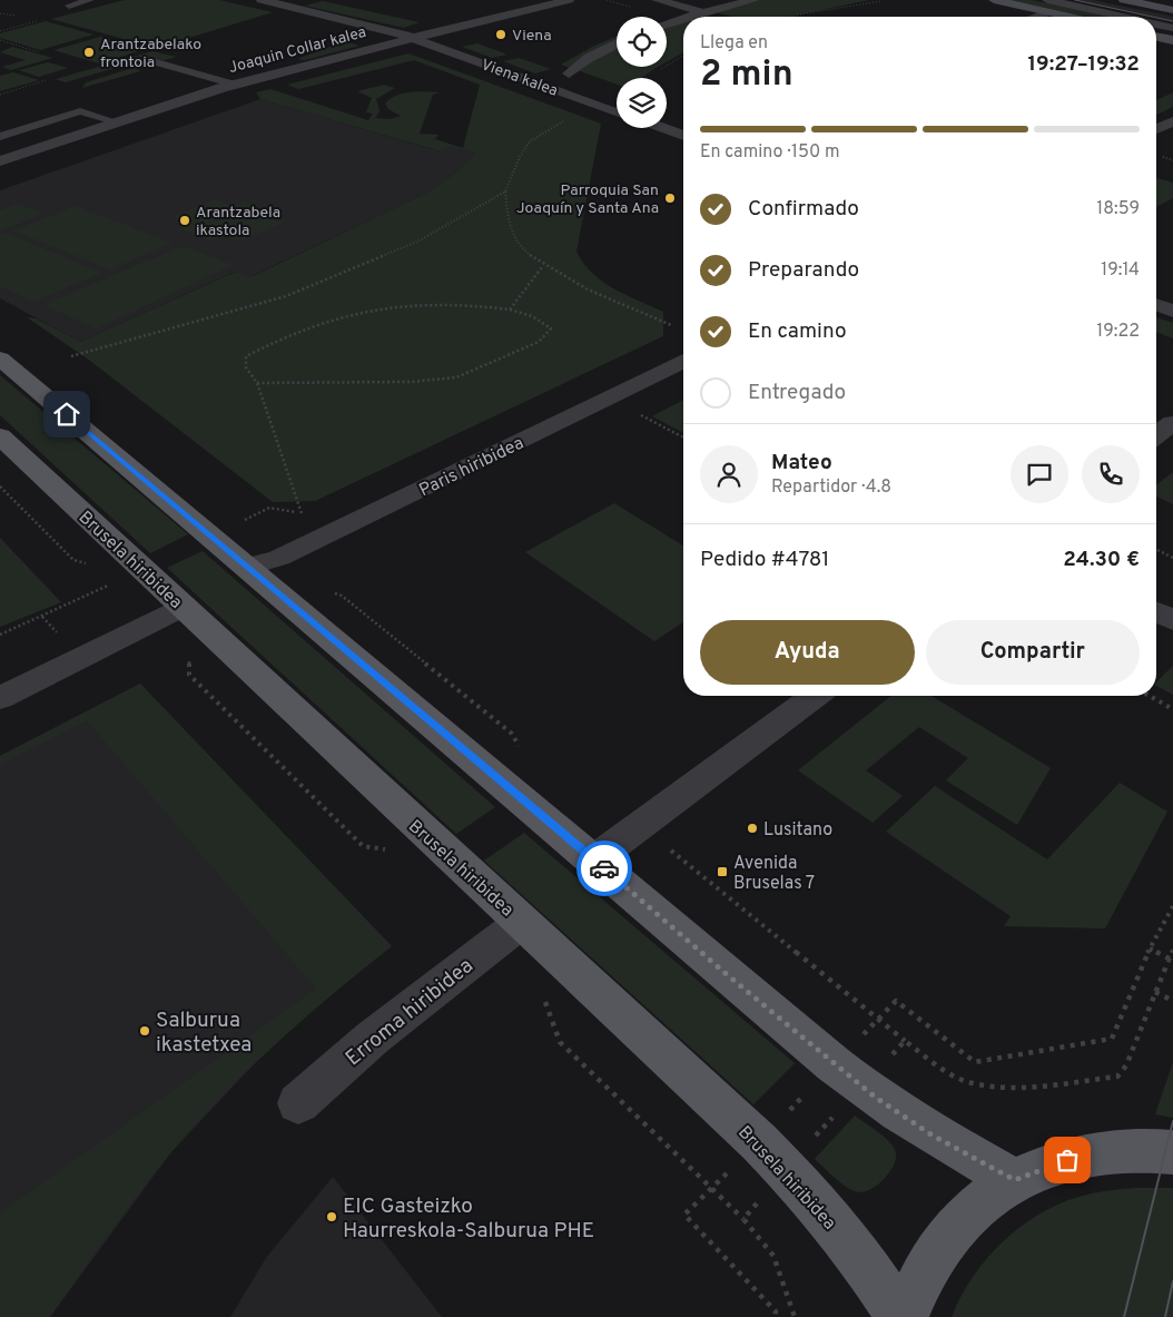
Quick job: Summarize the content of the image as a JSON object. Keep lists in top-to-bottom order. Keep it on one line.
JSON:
{"streets":{"main road":["Brusela hiribidea"],"street":["Joaquin Collar kalea","Viena kalea","Paris hiribidea","Erroma hiribidea"]},"crossings":[["Joaquin Collar kalea","Viena kalea"],["Brusela hiribidea","Erroma hiribidea"]],"places":{"other":["Viena","Arantzabelako frontoia","Parroquia San Joaquín y Santa Ana","Arantzabela ikastola","Lusitano","Salburua ikastetxea","EIC Gasteizko Haurreskola-Salburua PHE"],"transit":["Avenida Bruselas 7"]},"page":{"heading":["2 min","Llega en","19:27–19:32"],"panel":["Mateo","Repartidor · 4.8","Pedido #4781","24.30 €"],"bar":"En camino · 150 m","list":[["Confirmado","18:59"],["Preparando","19:14"],["En camino","19:22"],"Entregado"],"buttons":["Ayuda","Compartir"]}}
